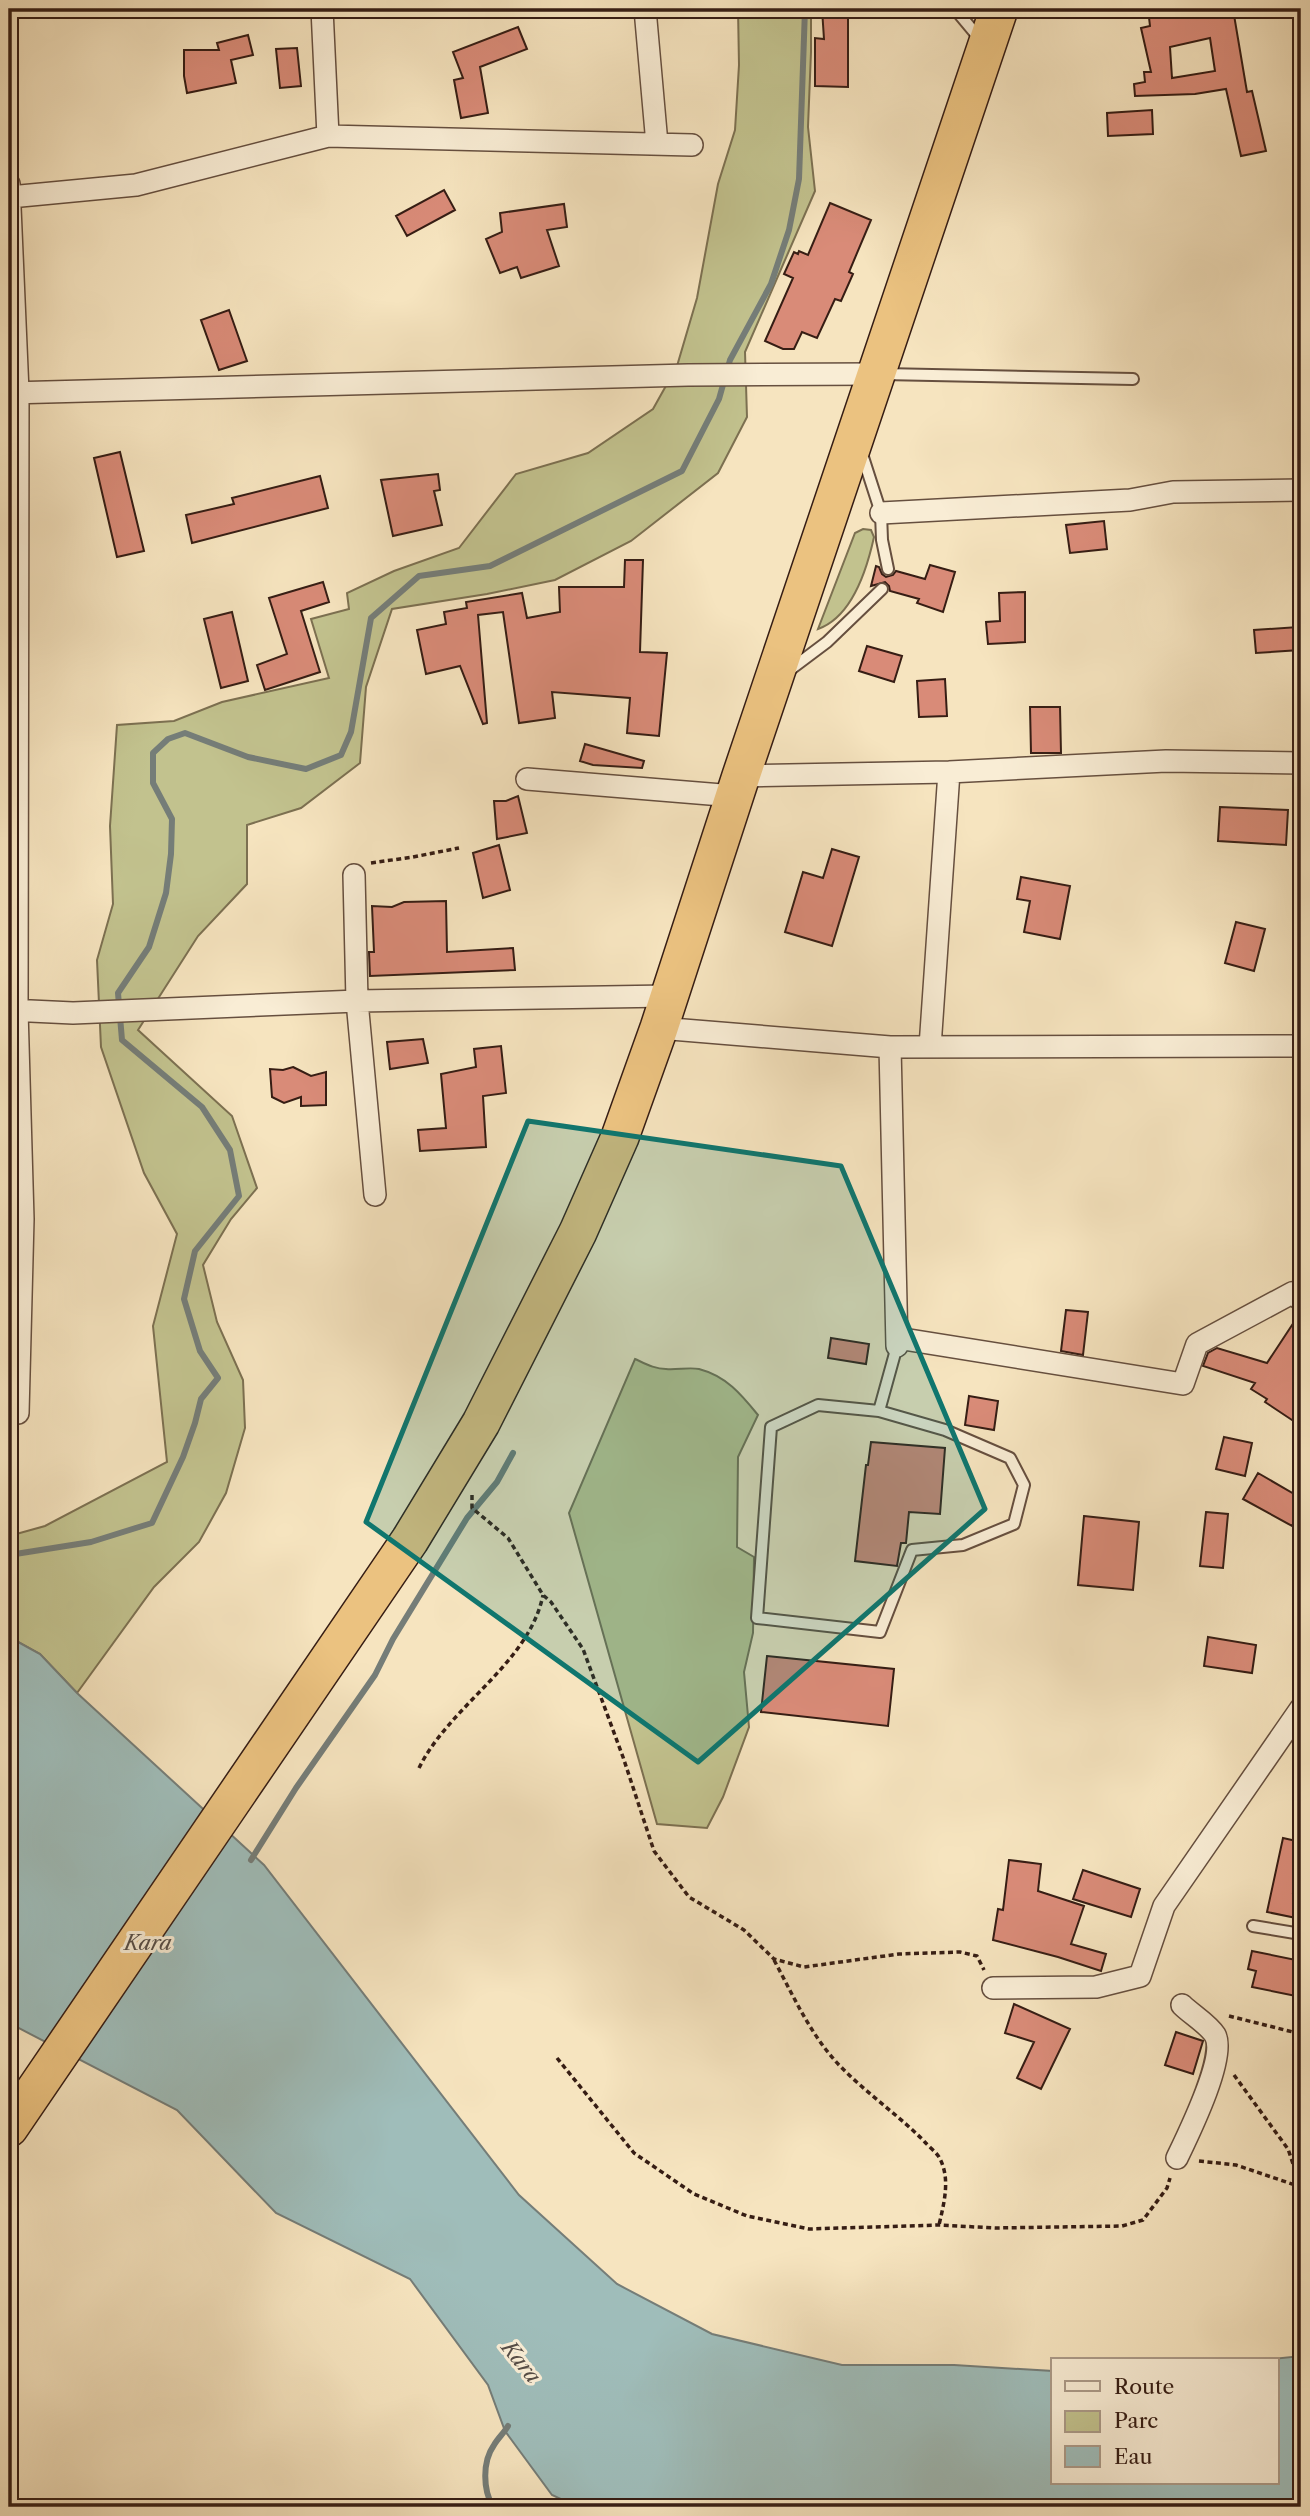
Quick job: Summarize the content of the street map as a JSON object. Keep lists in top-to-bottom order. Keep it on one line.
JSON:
{"water":["Kara"],"legend":["Route","Parc","Eau"]}
